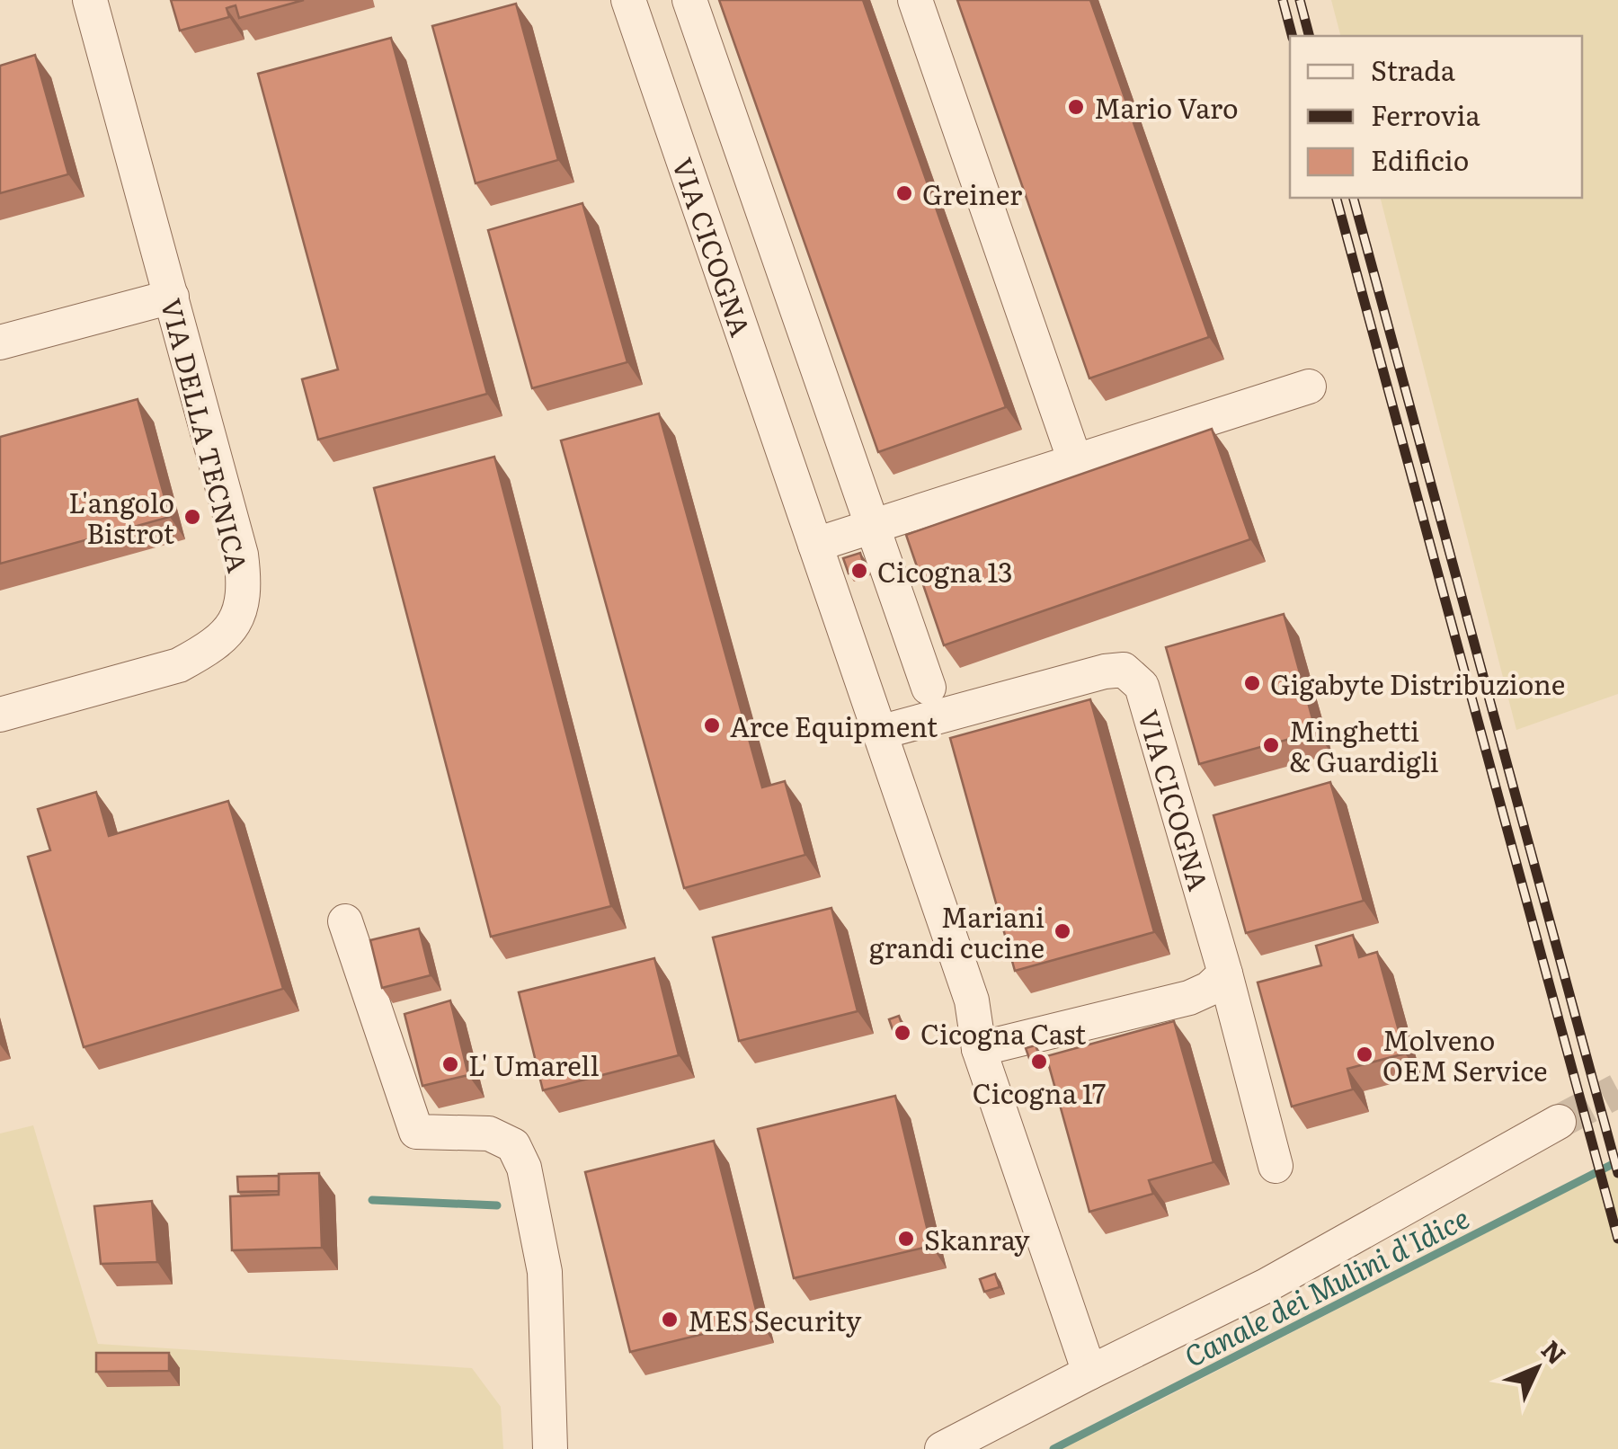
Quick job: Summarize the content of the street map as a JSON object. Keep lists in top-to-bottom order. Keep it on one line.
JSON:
{"streets":{"street":["VIA CICOGNA","VIA DELLA TECNICA"]},"water":["Canale dei Mulini d'Idice"],"places":["Mario Varo","Greiner","L'angolo Bistrot","Cicogna 13","Gigabyte Distribuzione","Arce Equipment","Minghetti & Guardigli","Mariani grandi cucine","Cicogna Cast","Molveno OEM Service","Cicogna 17","L' Umarell","Skanray","MES Security"],"legend":["Strada","Ferrovia","Edificio"],"north":"top right"}
